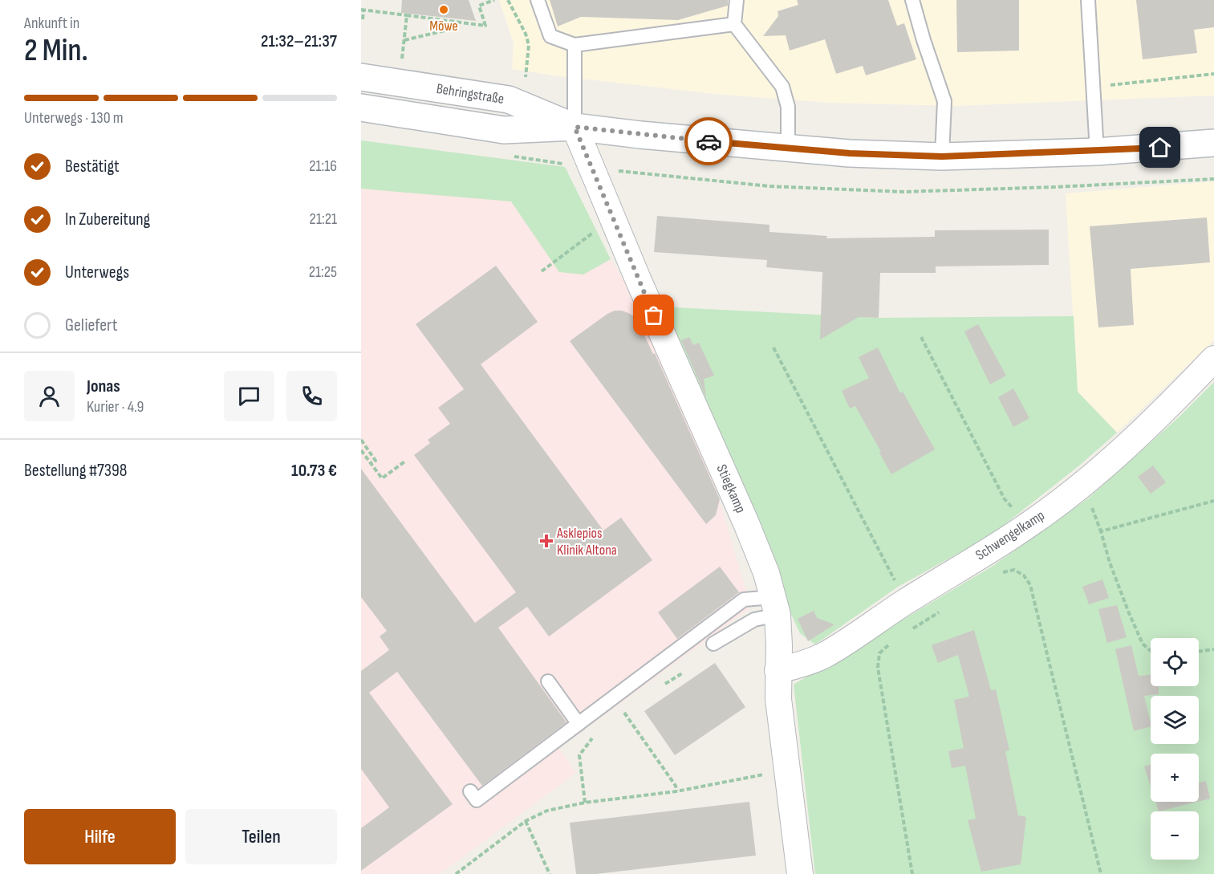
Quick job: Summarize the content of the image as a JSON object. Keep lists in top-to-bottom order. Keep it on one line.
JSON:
{"streets":{"main road":["Behringstraße"],"street":["Stiegkamp","Schwengelkamp"]},"crossings":[["Behringstraße","Stiegkamp"],["Stiegkamp","Schwengelkamp"]],"places":{"other":["Möwe"],"health":["Asklepios Klinik Altona"]},"page":{"heading":["2 Min.","Ankunft in","21:32–21:37"],"panel":["Jonas","Kurier · 4.9","Bestellung #7398","10.73 €"],"bar":"Unterwegs · 130 m","list":[["Bestätigt","21:16"],["In Zubereitung","21:21"],["Unterwegs","21:25"],"Geliefert"],"map_buttons":["+","−"],"buttons":["Hilfe","Teilen"]}}
